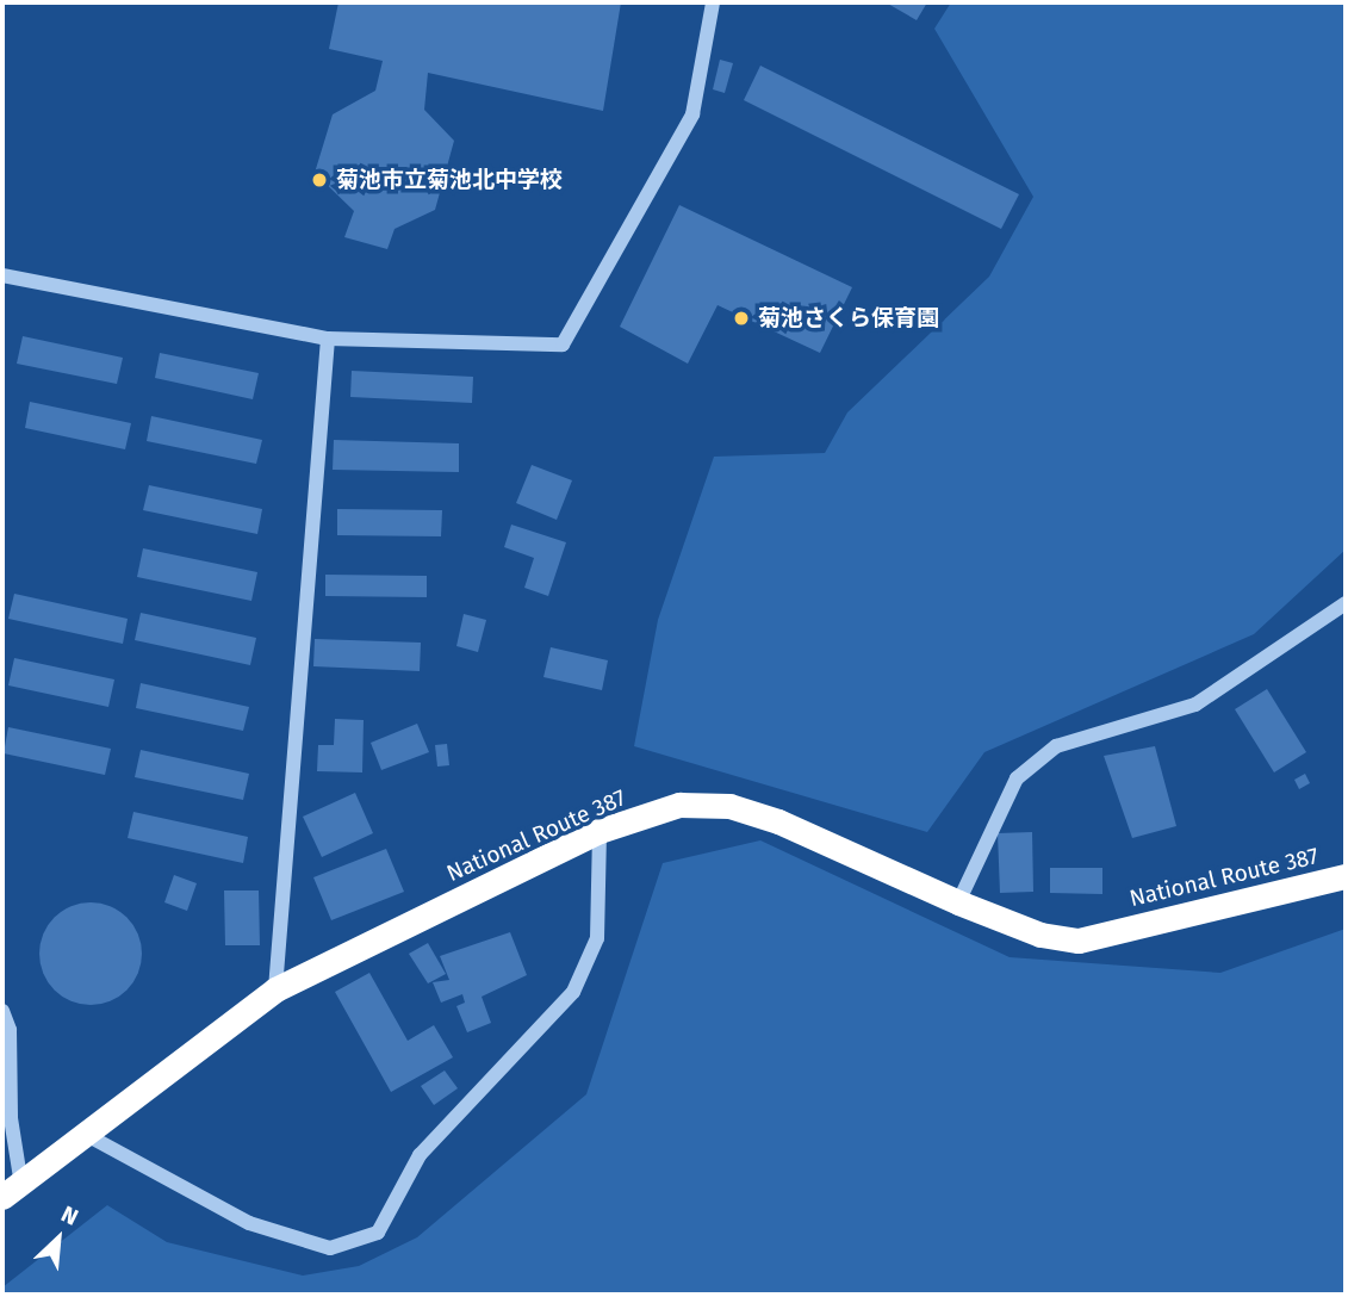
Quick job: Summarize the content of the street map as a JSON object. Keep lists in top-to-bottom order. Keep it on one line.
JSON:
{"streets":{"highway":["National Route 387"]},"places":["菊池市立菊池北中学校","菊池さくら保育園"],"north":"top right"}
